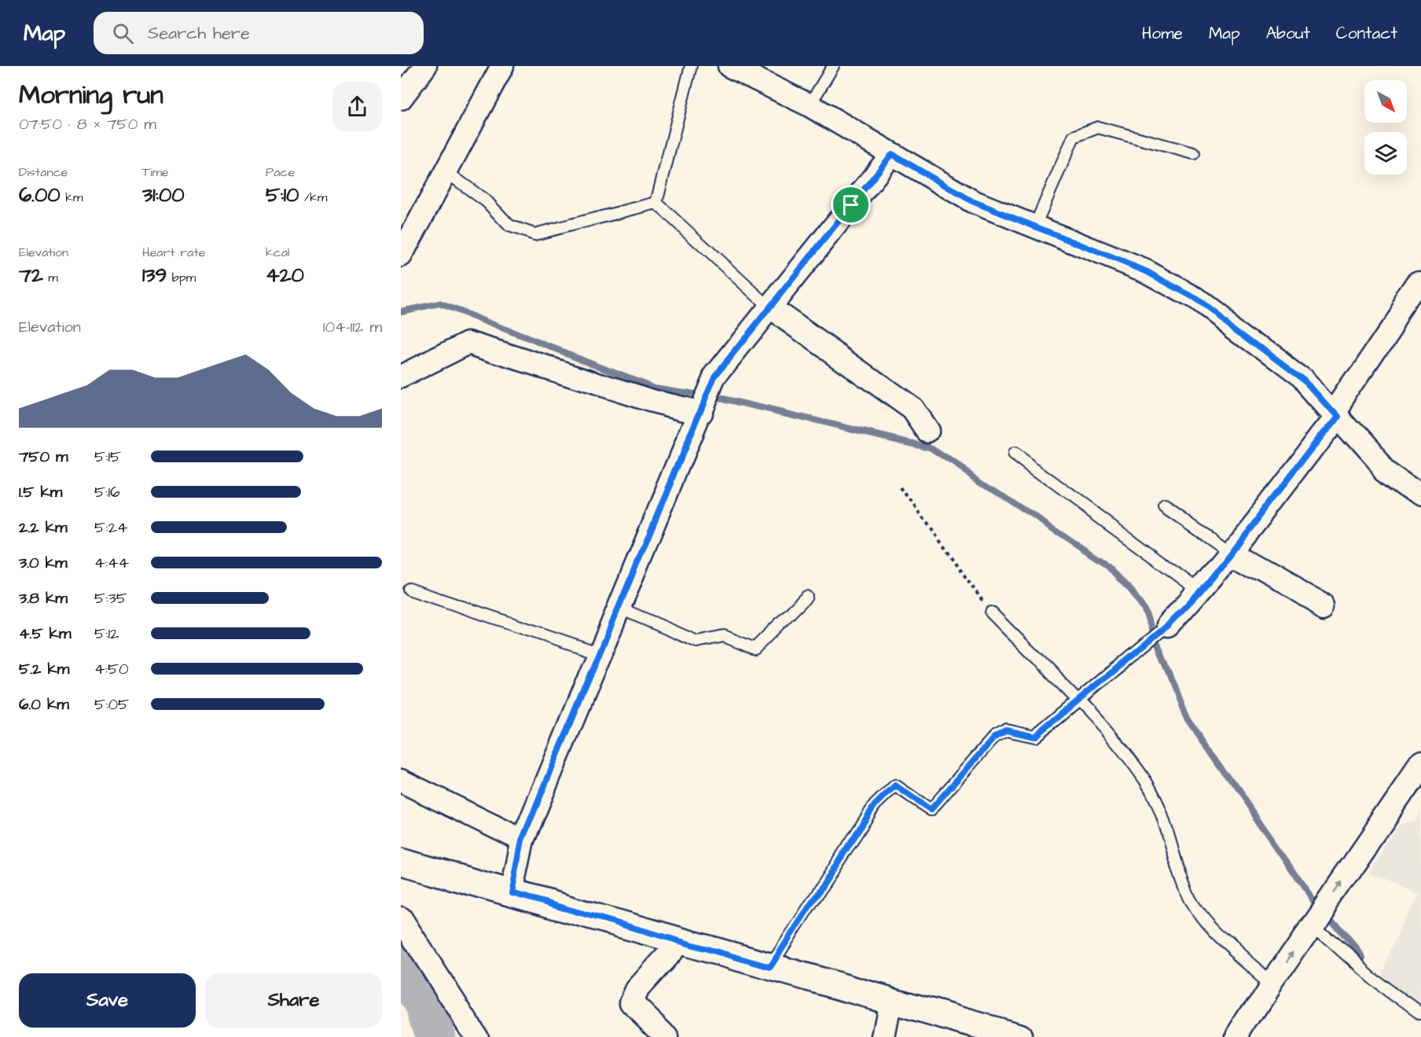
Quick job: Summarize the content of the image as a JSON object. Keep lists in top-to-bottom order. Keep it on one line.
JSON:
{"north":"bottom right","page":{"header":"Map","search":"Search here","nav":["Home","Map","About","Contact"],"heading":["Morning run","07:50 · 8 × 750 m"],"stats":[["Distance","6.00 km"],["Time","31:00"],["Pace","5:10 /km"],["Elevation","72 m"],["Heart rate","139 bpm"],["kcal","420"]],"chart":["Elevation","104–112 m"],"list":[{"name":"750 m","note":"5:15"},{"name":"1.5 km","note":"5:16"},{"name":"2.2 km","note":"5:24"},{"name":"3.0 km","note":"4:44"},{"name":"3.8 km","note":"5:35"},{"name":"4.5 km","note":"5:12"},{"name":"5.2 km","note":"4:50"},{"name":"6.0 km","note":"5:05"}],"buttons":["Save","Share"]}}
